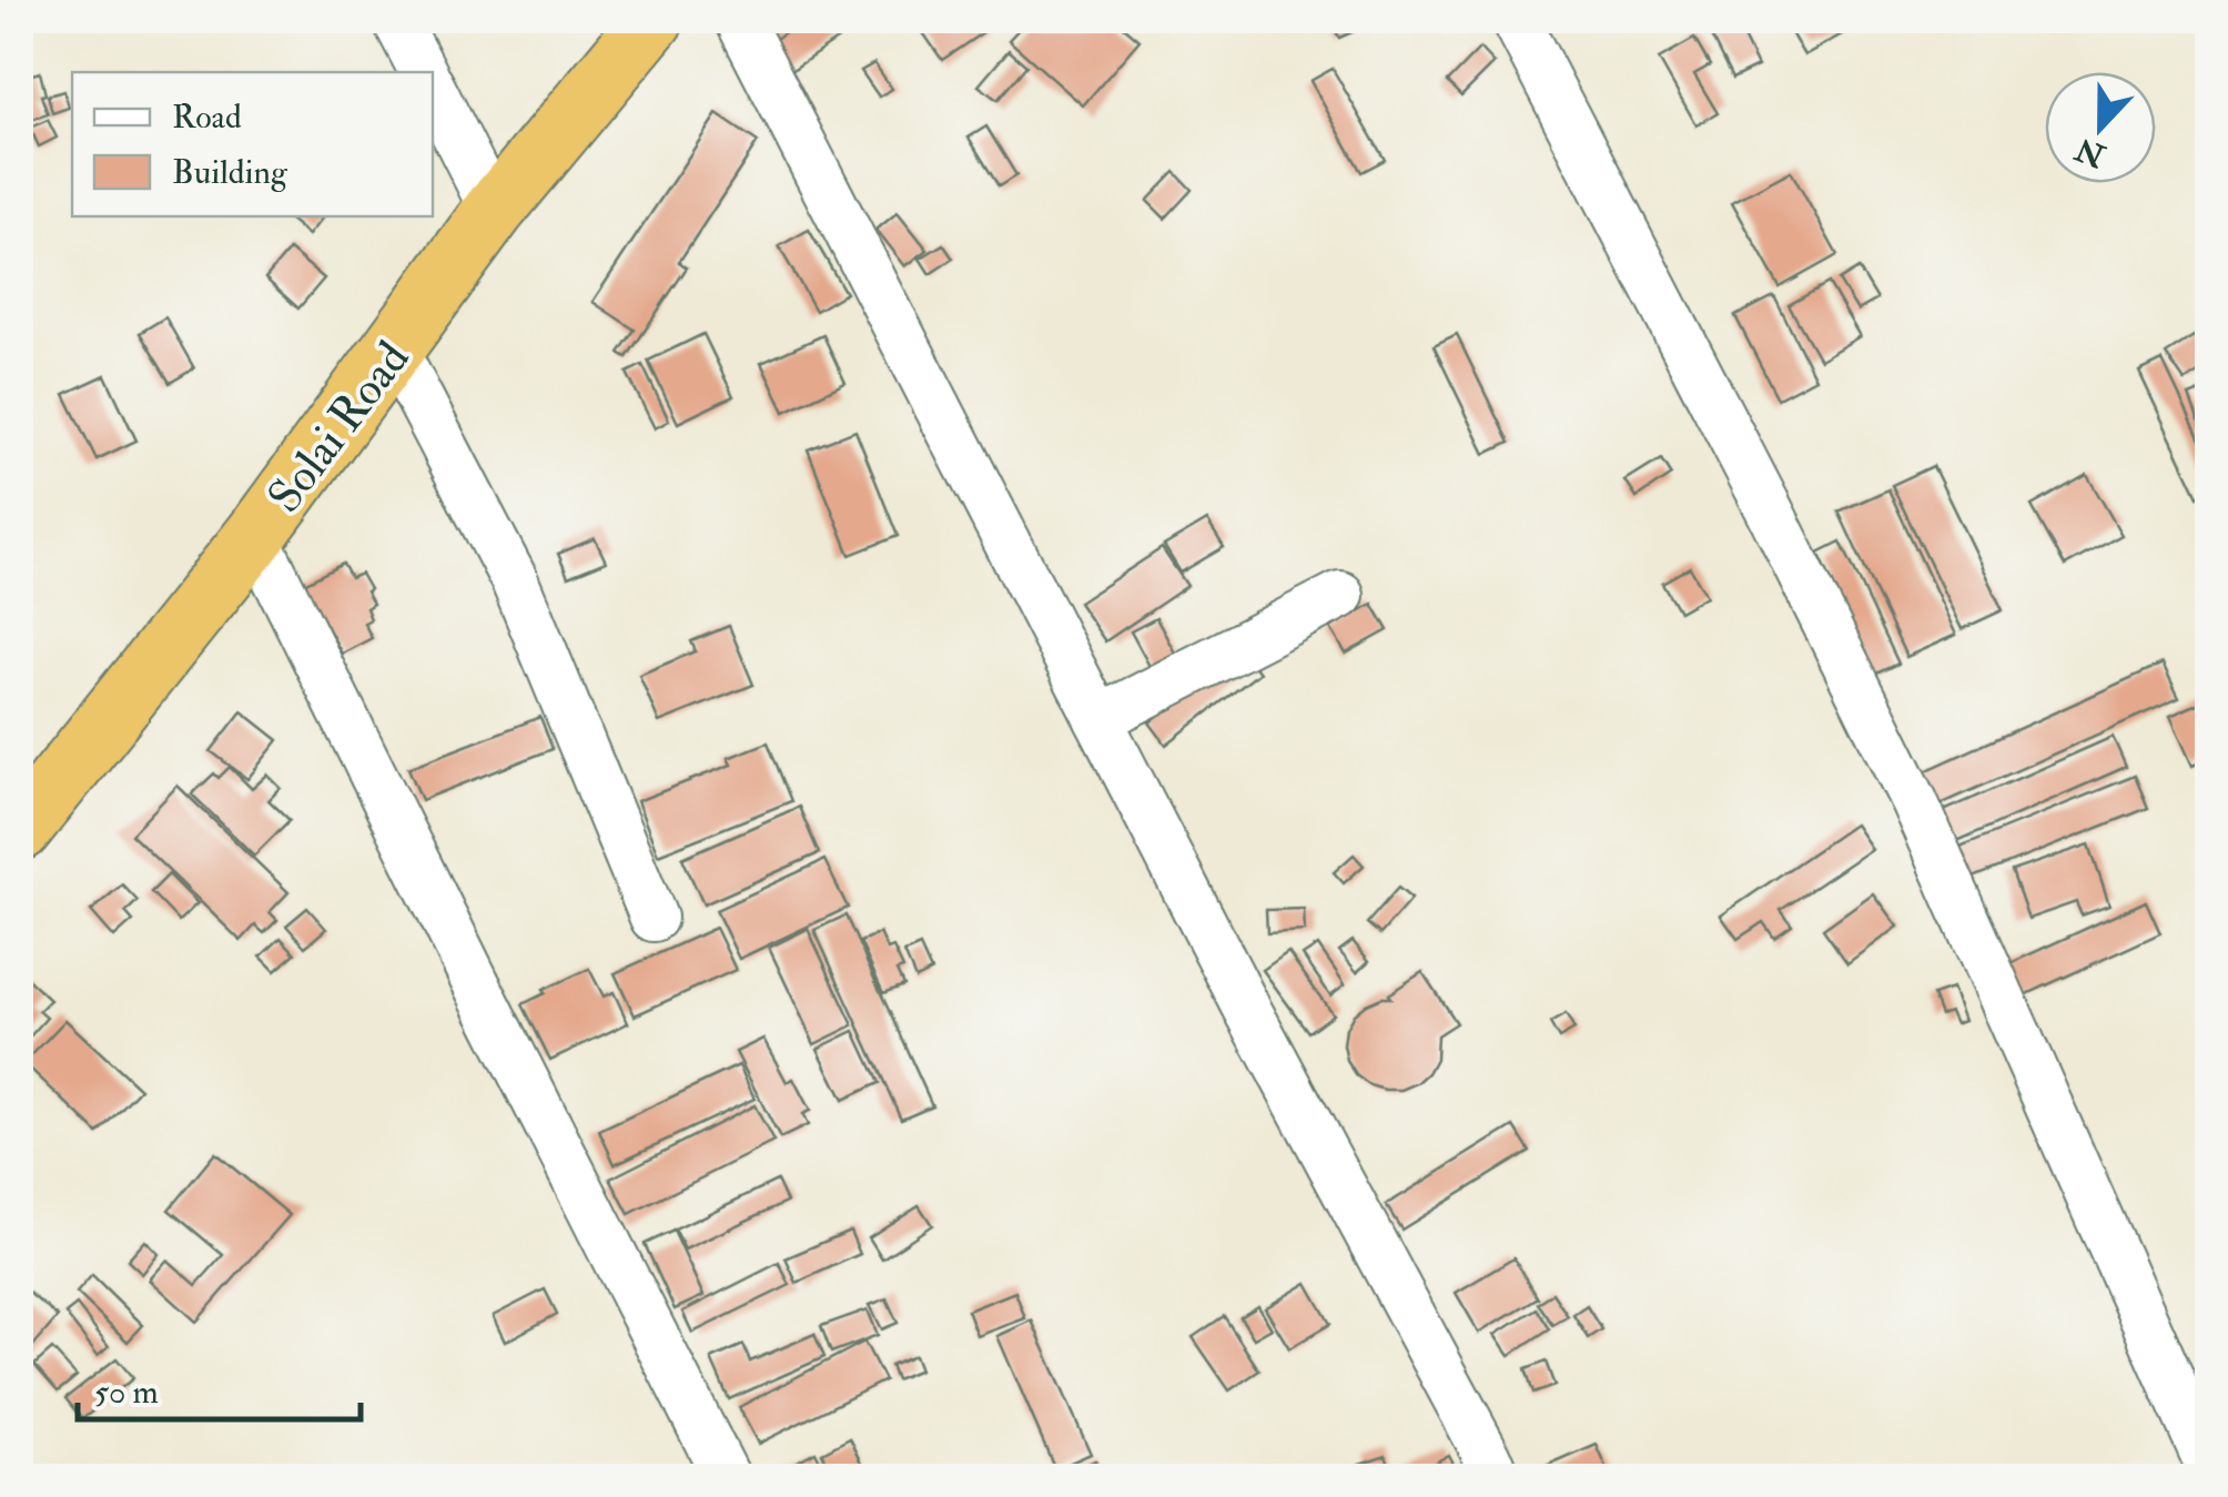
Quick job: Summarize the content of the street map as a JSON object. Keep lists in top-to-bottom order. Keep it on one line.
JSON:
{"streets":{"highway":["Solai Road"]},"legend":["Road","Building"],"scale_bar":"50 m","north":"bottom"}
